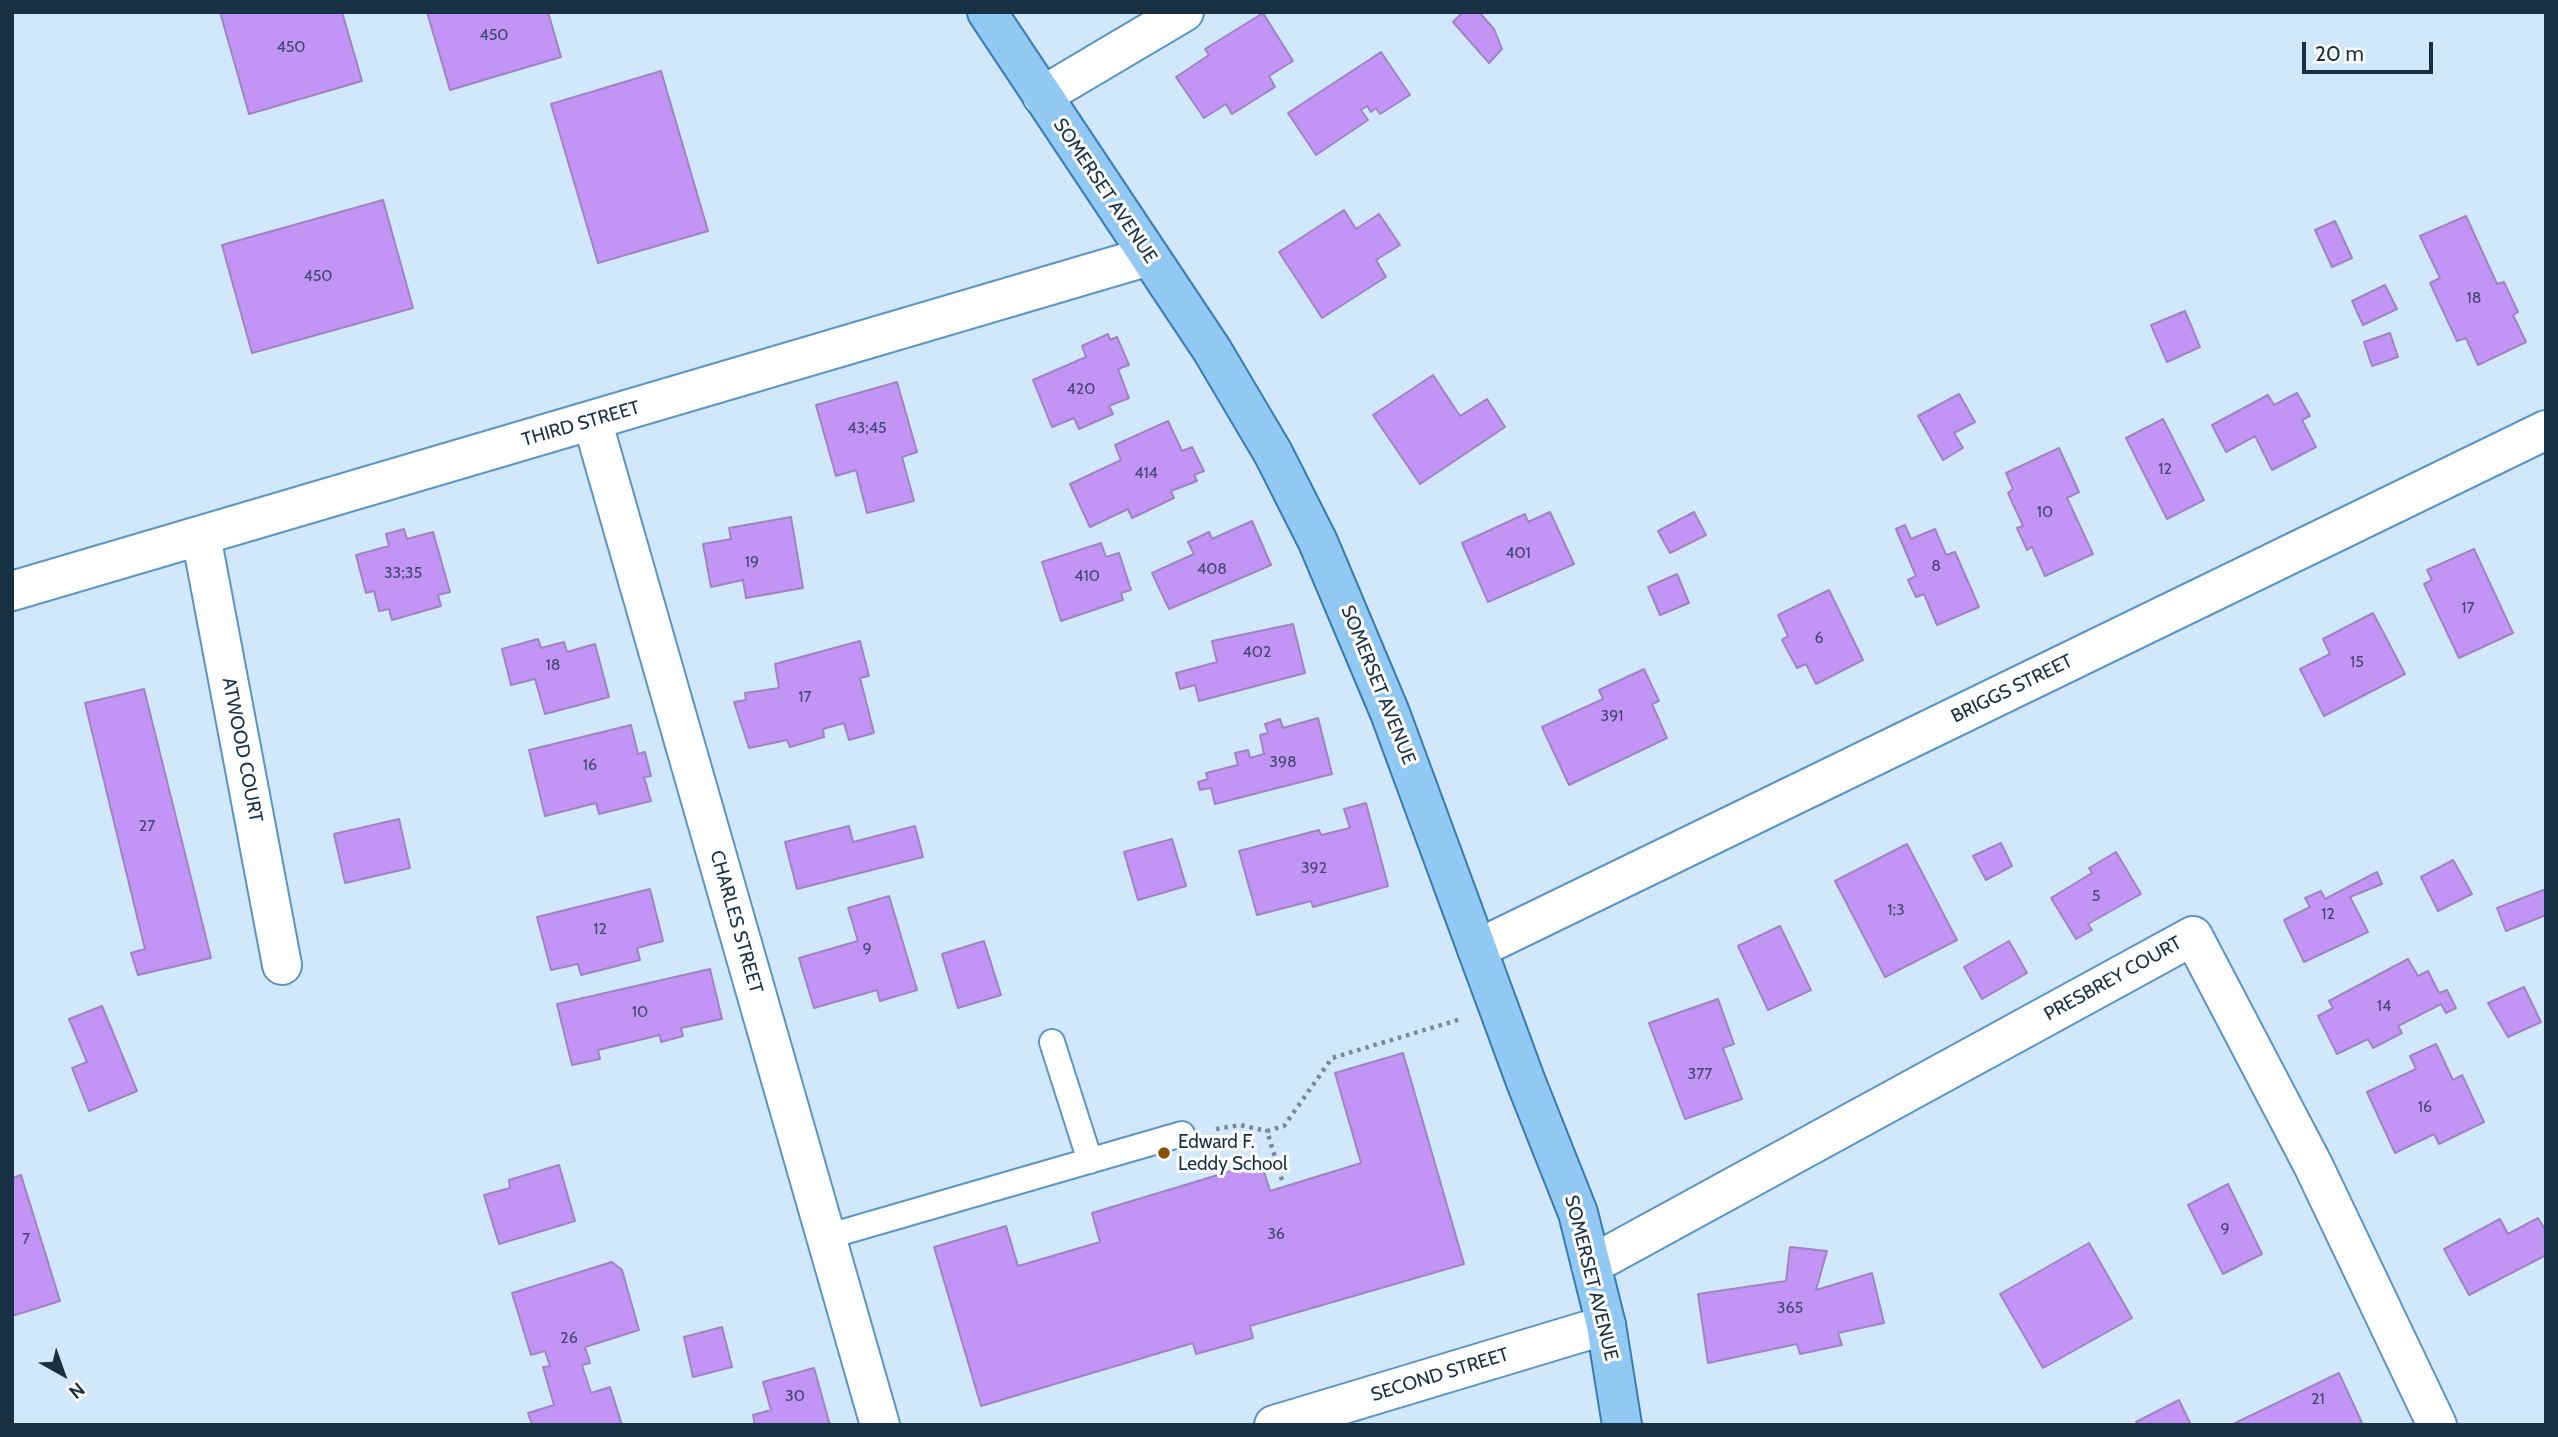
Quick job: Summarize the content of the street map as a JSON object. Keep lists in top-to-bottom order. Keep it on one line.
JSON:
{"streets":{"main road":["SOMERSET AVENUE"],"street":["THIRD STREET","BRIGGS STREET","ATWOOD COURT","CHARLES STREET","PRESBREY COURT","SECOND STREET"]},"crossings":[["SOMERSET AVENUE","THIRD STREET"],["SOMERSET AVENUE","BRIGGS STREET"],["SOMERSET AVENUE","PRESBREY COURT"],["SOMERSET AVENUE","SECOND STREET"],["THIRD STREET","ATWOOD COURT"],["THIRD STREET","CHARLES STREET"]],"places":["Edward F. Leddy School"],"house_numbers":["450","450","450","18","420","43;45","12","414","10","401","19","8","408","33;35","410","17","6","402","15","18","17","391","398","16","27","392","5","1;3","12","12","9","14","10","377","16","9","36","7","365","26","30","21"],"scale_bar":"20 m","north":"bottom right"}
